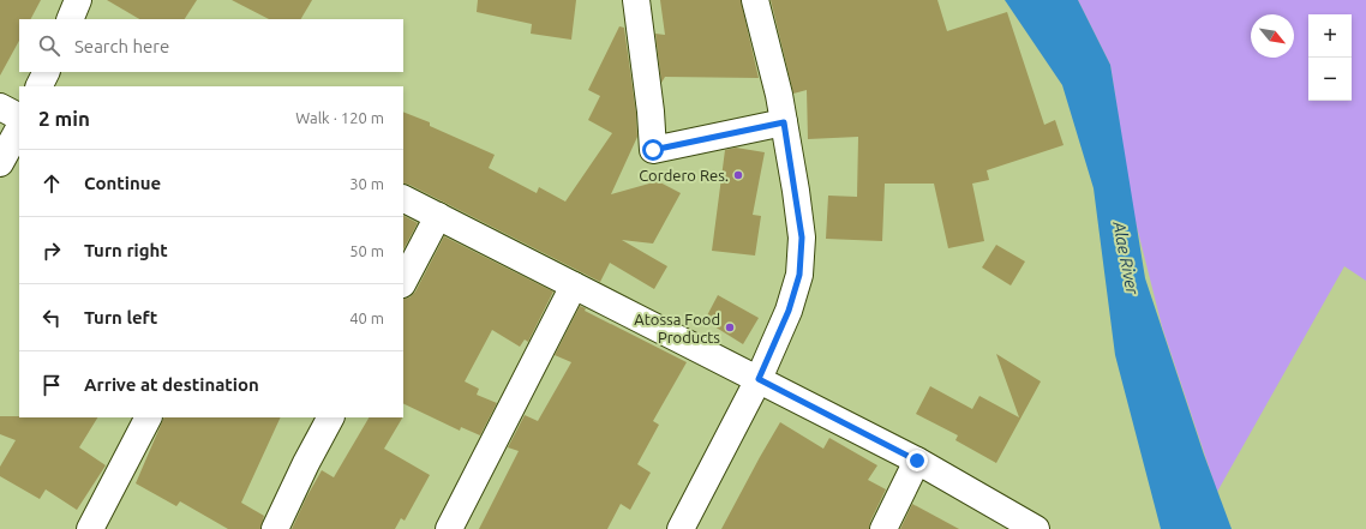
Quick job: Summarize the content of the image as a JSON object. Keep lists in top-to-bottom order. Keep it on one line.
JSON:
{"water":["Alae River"],"places":["Cordero Res.","Atossa Food Products"],"north":"bottom right","page":{"map_buttons":["+","−"],"search":"Search here","heading":["2 min","Walk · 120 m"],"list":[["Continue","30 m"],["Turn right","50 m"],["Turn left","40 m"],"Arrive at destination"]}}
